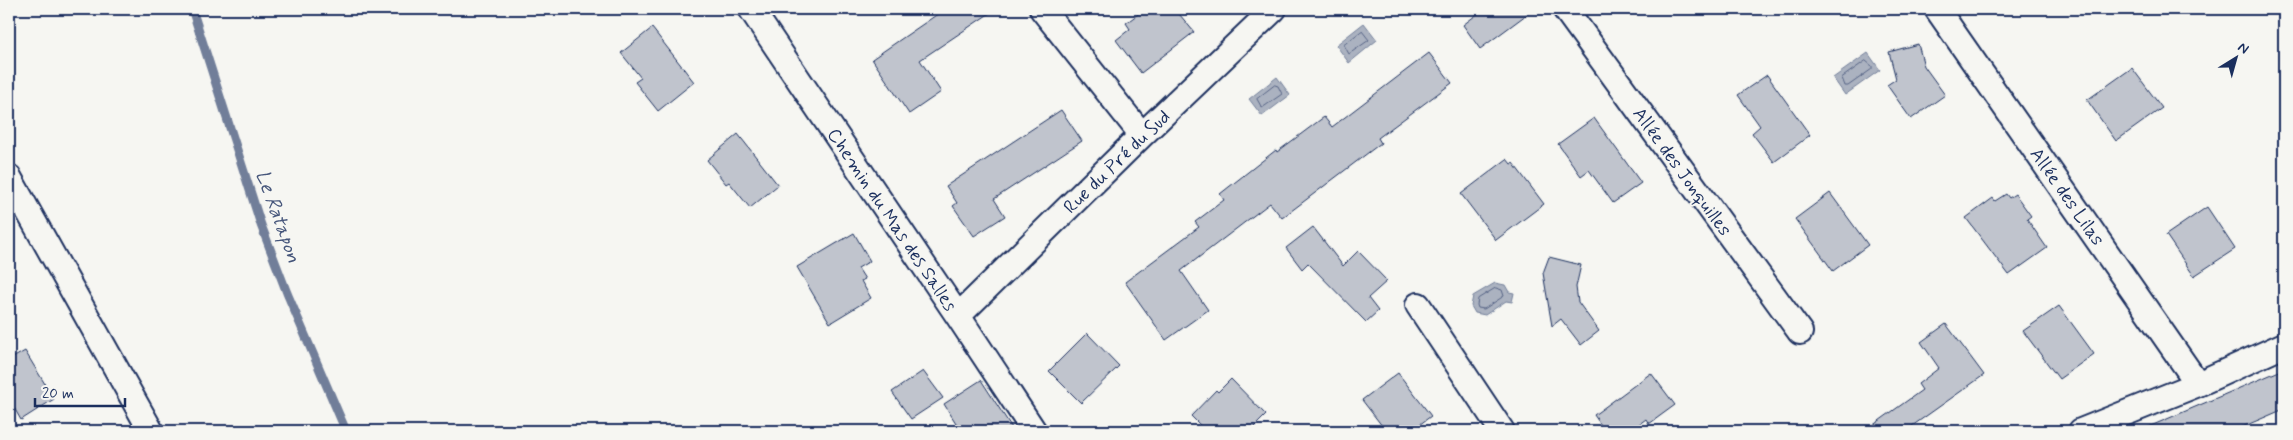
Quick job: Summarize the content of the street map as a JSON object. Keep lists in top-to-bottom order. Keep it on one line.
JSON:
{"streets":{"street":["Rue du Pré du Sud","Allée des Jonquilles","Allée des Lilas","Chemin du Mas des Salles"]},"crossings":[["Rue du Pré du Sud","Chemin du Mas des Salles"]],"water":["Le Ratapon"],"scale_bar":"20 m","north":"top right"}
